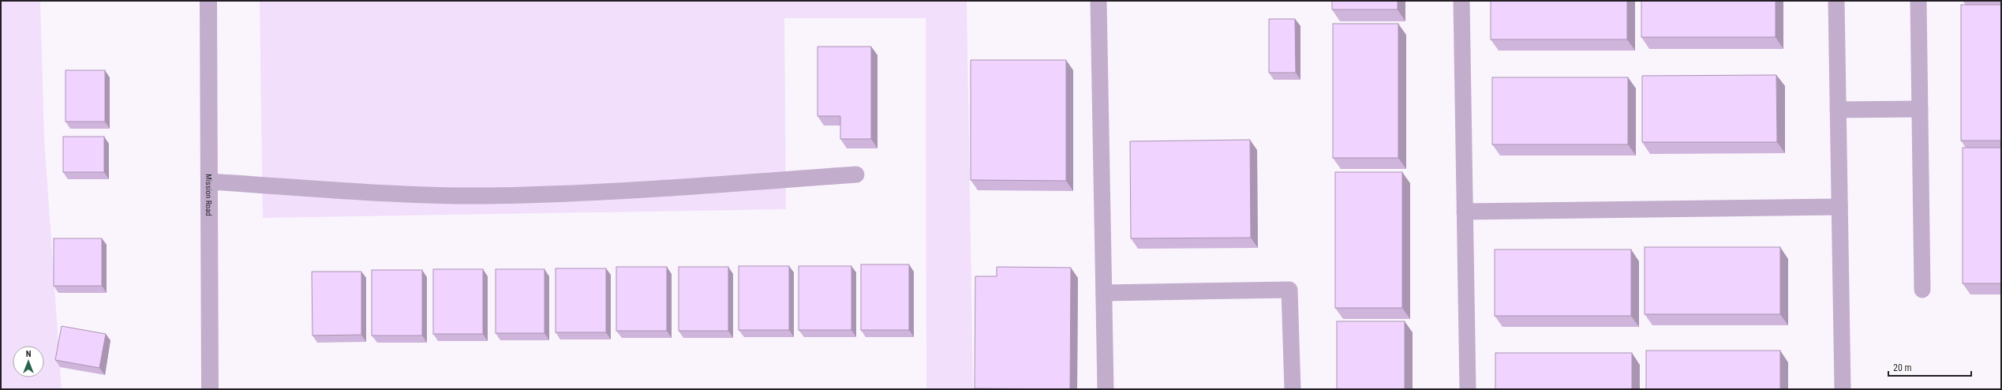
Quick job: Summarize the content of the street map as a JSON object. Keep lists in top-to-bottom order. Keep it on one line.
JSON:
{"streets":{"street":["Mission Road"]},"scale_bar":"20 m","north":"top"}
